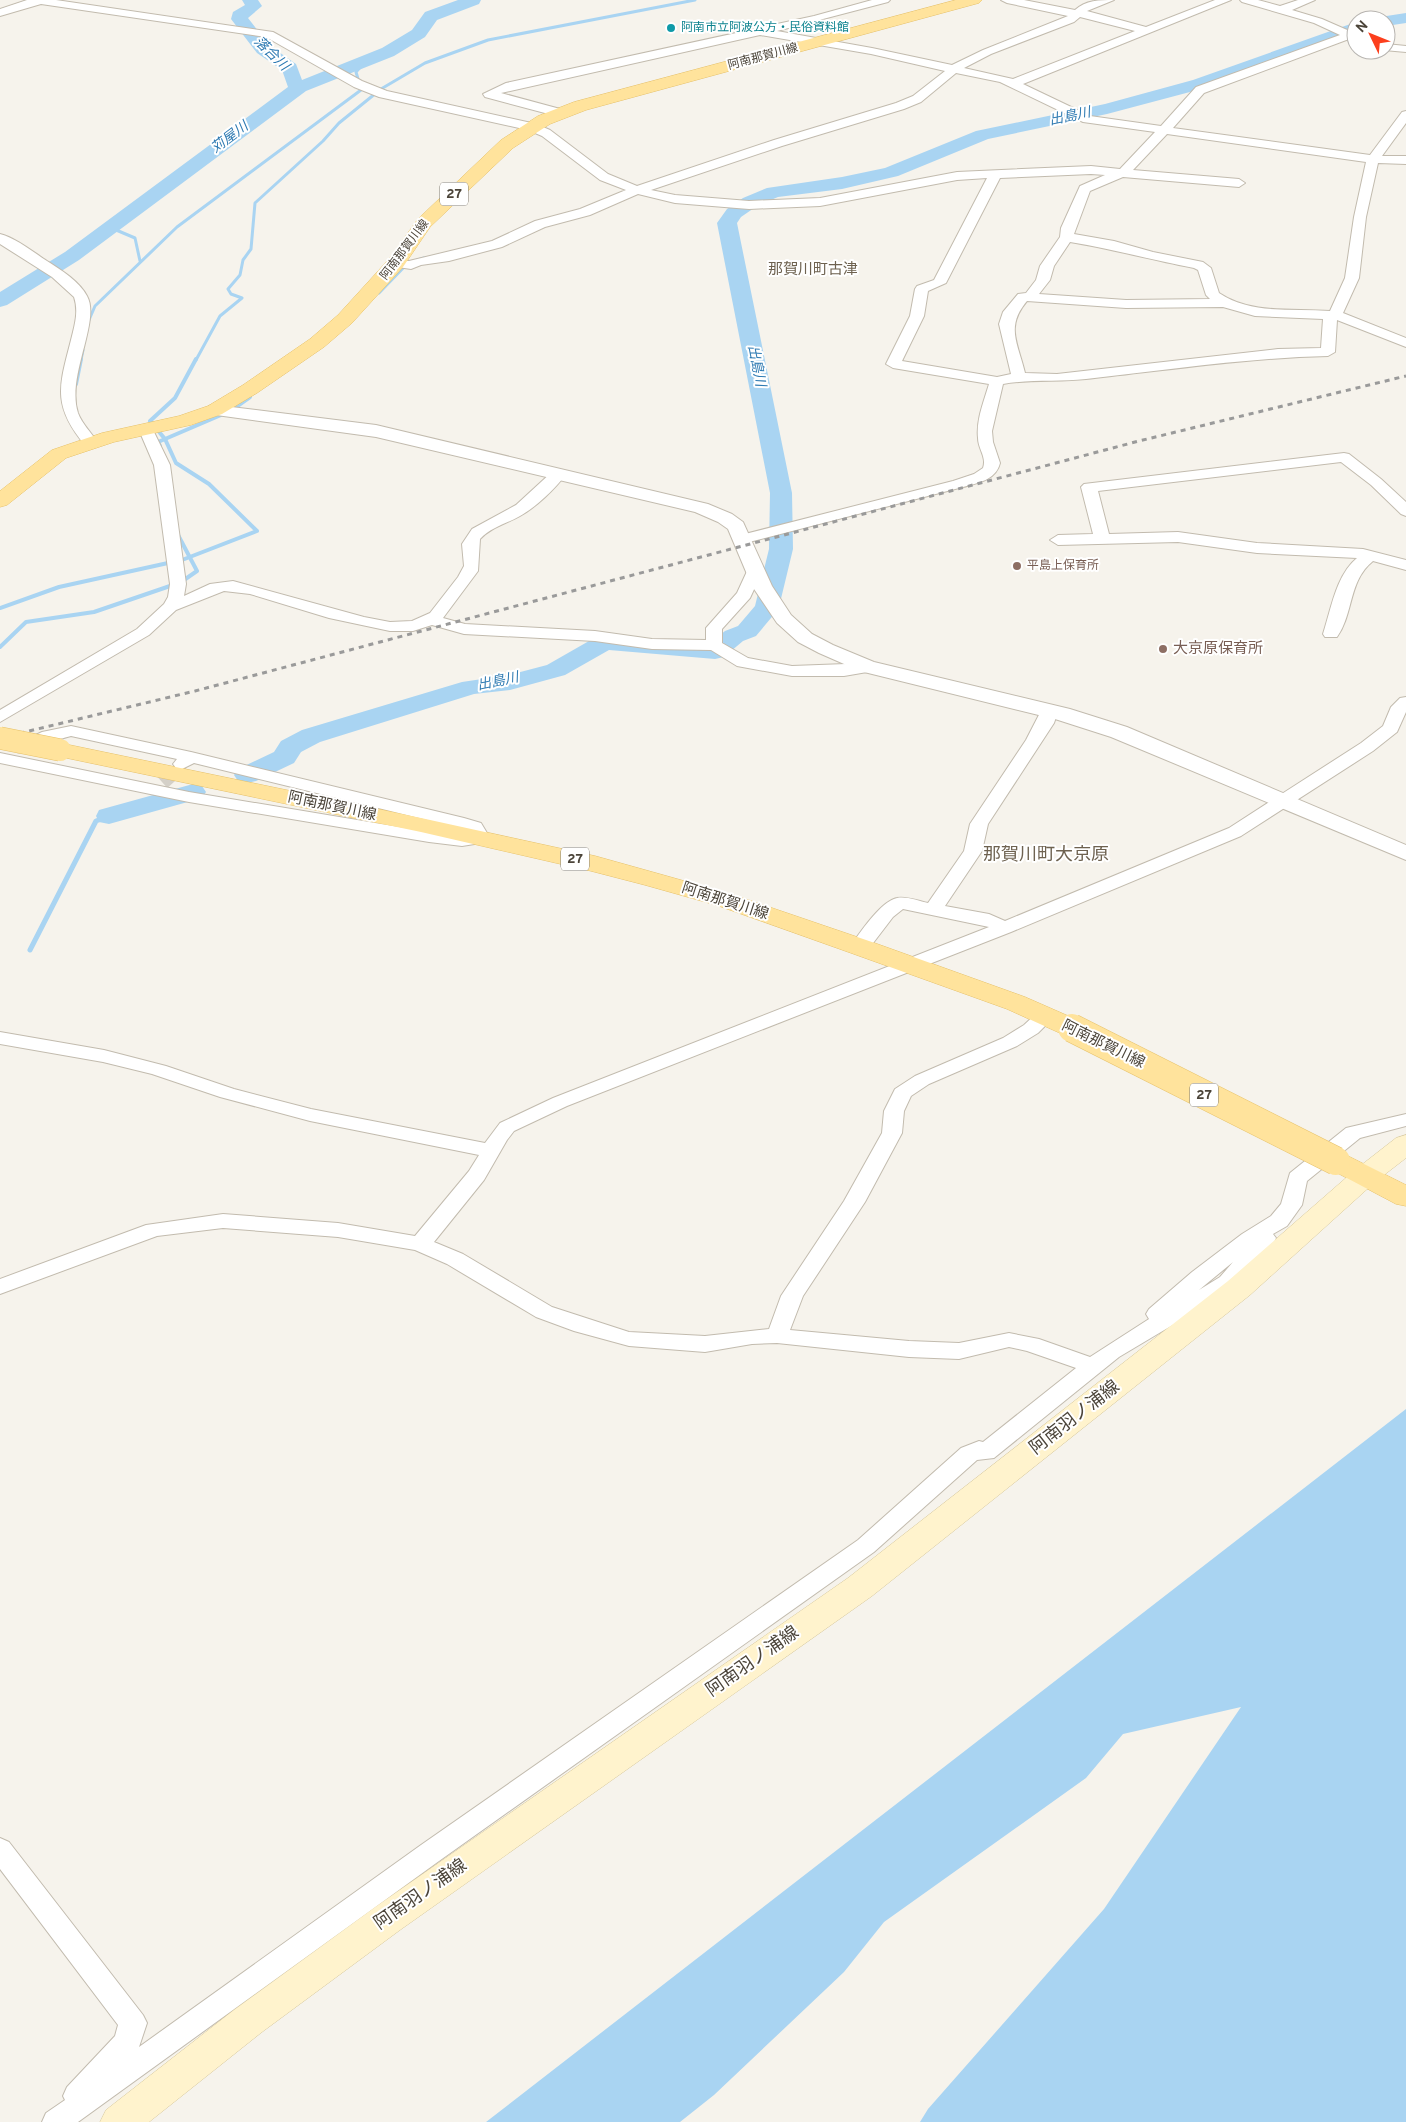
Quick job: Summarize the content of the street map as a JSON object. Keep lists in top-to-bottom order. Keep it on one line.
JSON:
{"streets":{"main road":["阿南那賀川線","27","阿南羽ノ浦線"]},"crossings":[["阿南那賀川線","阿南羽ノ浦線"]],"districts":["那賀川町古津","那賀川町大京原"],"water":["落合川","出島川","苅屋川"],"places":["阿南市立阿波公方・民俗資料館","平島上保育所","大京原保育所"],"north":"top left"}
